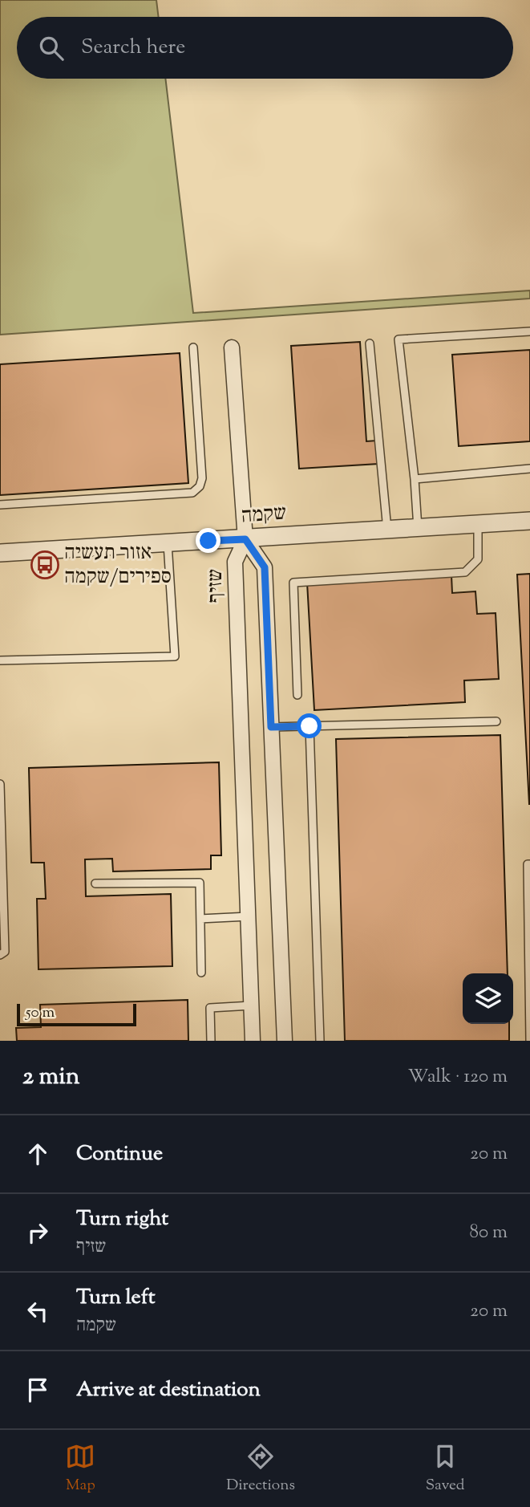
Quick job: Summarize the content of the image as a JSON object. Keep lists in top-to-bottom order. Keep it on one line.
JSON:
{"streets":{"street":["שקמה","שזיף"]},"crossings":[["שקמה","שזיף"]],"places":{"bus stop":["אזור תעשיה ספירים/שקמה"]},"scale_bar":"50 m","page":{"search":"Search here","scale":"50 m","heading":["2 min","Walk · 120 m"],"list":[["Continue","20 m"],["Turn right","שזיף","80 m"],["Turn left","שקמה","20 m"],"Arrive at destination"],"nav":["Map","Directions","Saved"]}}
